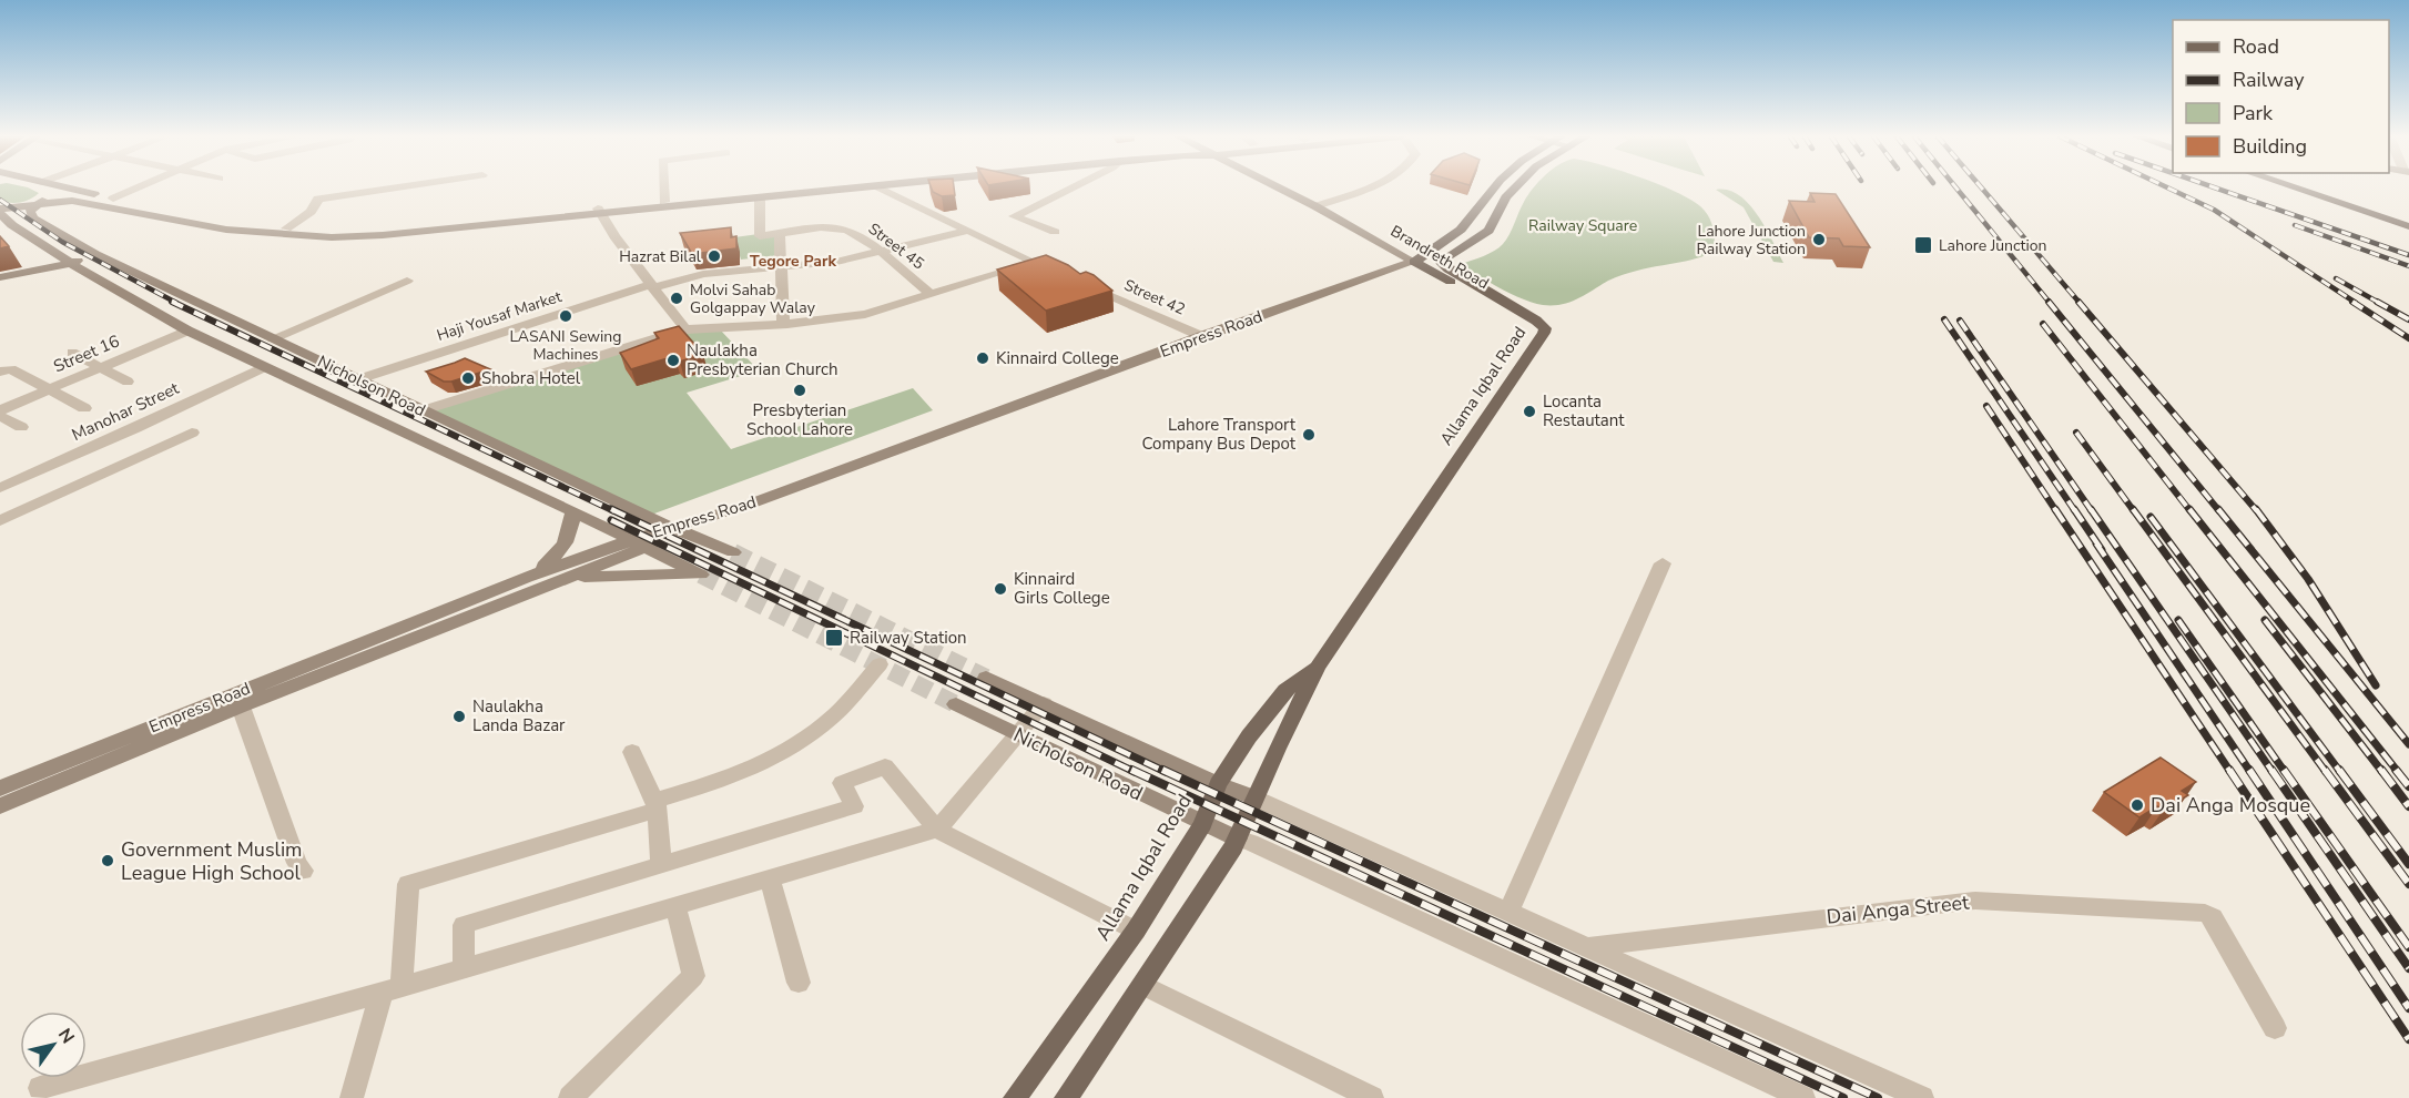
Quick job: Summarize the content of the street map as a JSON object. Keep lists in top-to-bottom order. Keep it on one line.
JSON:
{"streets":{"main road":["Brandreth Road","Empress Road","Nicholson Road","Allama Iqbal Road"],"street":["Street 45","Street 42","Haji Yousaf Market","Street 16","Manohar Street","Dai Anga Street"]},"crossings":[["Street 45","Haji Yousaf Market"],["Brandreth Road","Empress Road"],["Brandreth Road","Allama Iqbal Road"],["Street 42","Empress Road"],["Haji Yousaf Market","Nicholson Road"],["Empress Road","Nicholson Road"],["Empress Road","Allama Iqbal Road"],["Street 16","Nicholson Road"],["Nicholson Road","Allama Iqbal Road"],["Nicholson Road","Manohar Street"]],"districts":["Tegore Park"],"parks":["Railway Square"],"places":{"other":["Lahore Junction Railway Station","Hazrat Bilal","Molvi Sahab Golgappay Walay","LASANI Sewing Machines","Kinnaird College","Naulakha Presbyterian Church","Shobra Hotel","Presbyterian School Lahore","Locanta Restautant","Lahore Transport Company Bus Depot","Kinnaird Girls College","Naulakha Landa Bazar","Dai Anga Mosque","Government Muslim League High School"],"transit":["Lahore Junction","Railway Station"]},"legend":["Road","Railway","Park","Building"],"north":"top right"}
